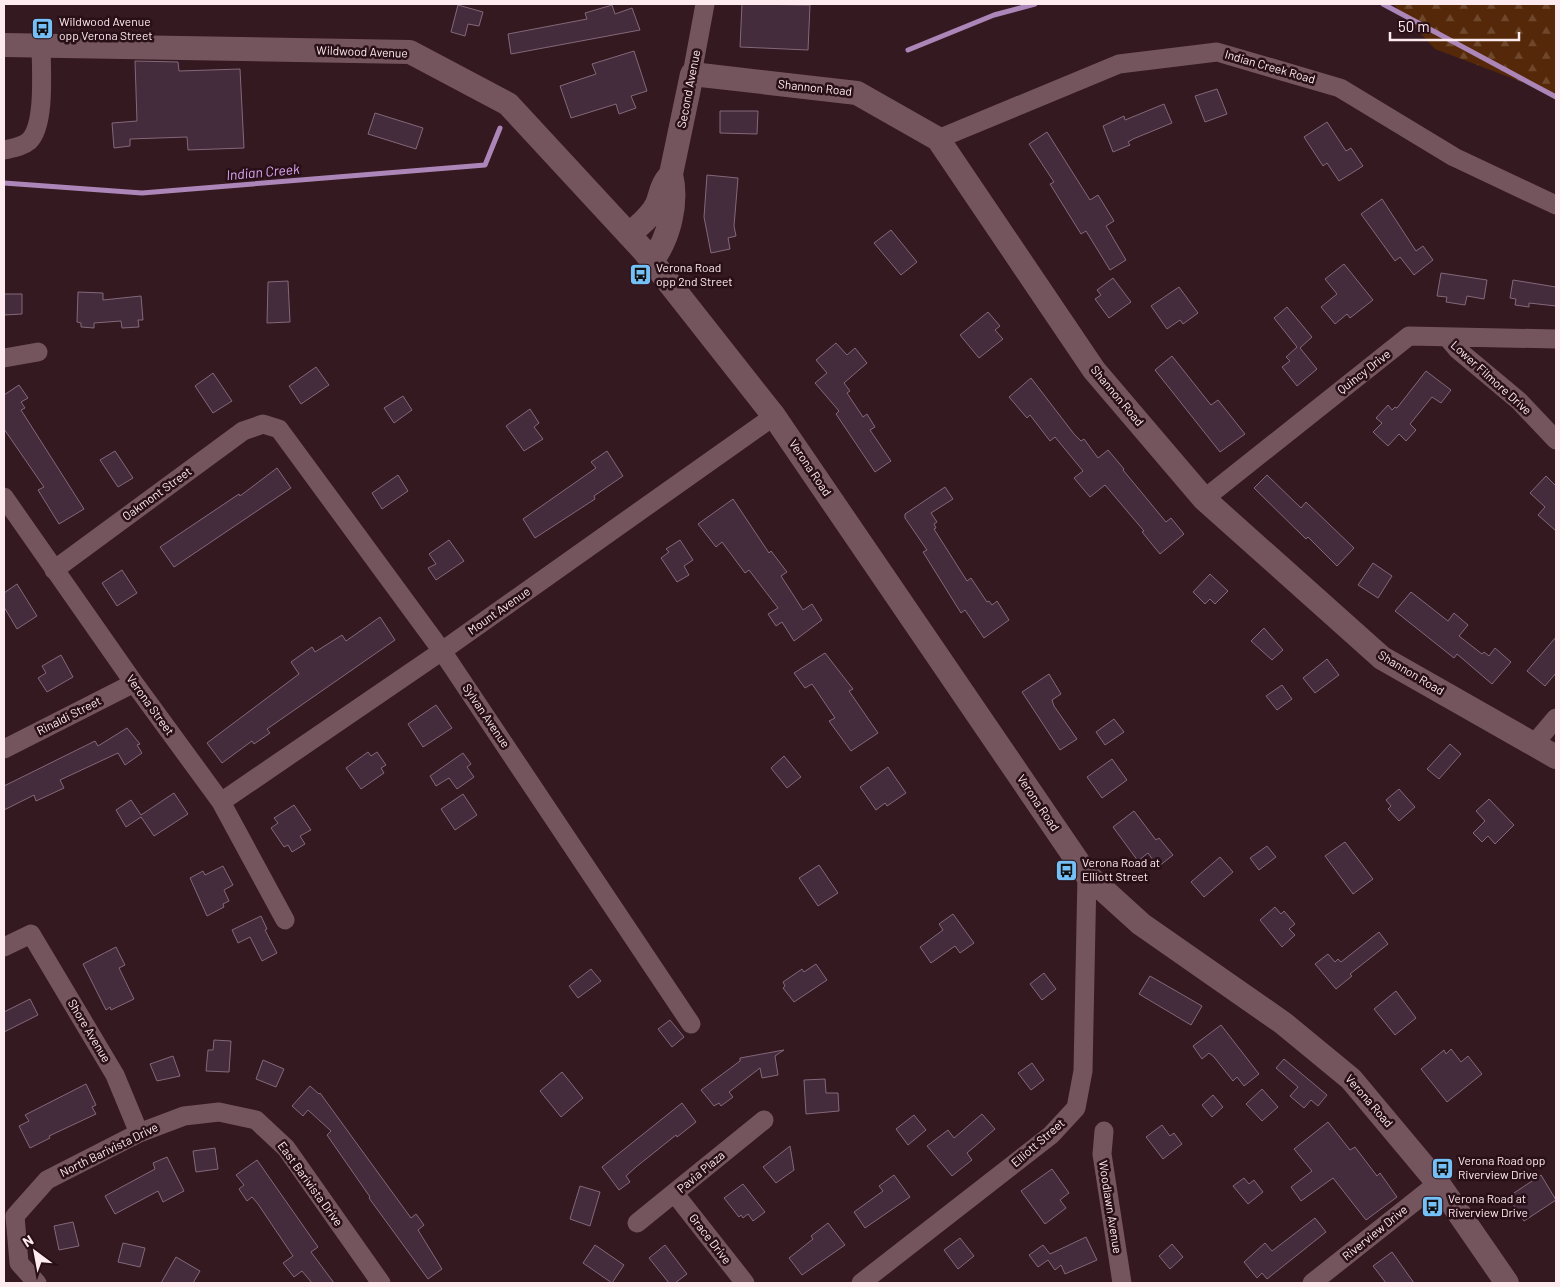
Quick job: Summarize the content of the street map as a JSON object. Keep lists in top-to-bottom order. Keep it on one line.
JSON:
{"streets":{"street":["Wildwood Avenue","Indian Creek Road","Shannon Road","Second Avenue","Quincy Drive","Lower Filmore Drive","Verona Road","Oakmont Street","Mount Avenue","Verona Street","Rinaldi Street","Sylvan Avenue","Shore Avenue","Elliott Street","North Barivista Drive","Pavia Plaza","East Barivista Drive","Woodlawn Avenue","Riverview Drive","Grace Drive"]},"crossings":[["Wildwood Avenue","Second Avenue"],["Wildwood Avenue","Verona Road"],["Indian Creek Road","Shannon Road"],["Shannon Road","Second Avenue"],["Shannon Road","Quincy Drive"],["Second Avenue","Verona Road"],["Quincy Drive","Lower Filmore Drive"],["Verona Road","Mount Avenue"],["Verona Road","Elliott Street"],["Verona Road","Riverview Drive"],["Oakmont Street","Verona Street"],["Oakmont Street","Sylvan Avenue"],["Mount Avenue","Verona Street"],["Mount Avenue","Sylvan Avenue"],["Verona Street","Rinaldi Street"],["Shore Avenue","North Barivista Drive"],["North Barivista Drive","East Barivista Drive"],["Pavia Plaza","Grace Drive"]],"water":["Indian Creek"],"places":{"bus stop":["Wildwood Avenue opp Verona Street","Verona Road opp 2nd Street","Verona Road at Elliott Street","Verona Road opp Riverview Drive","Verona Road at Riverview Drive"]},"scale_bar":"50 m","north":"top left"}
